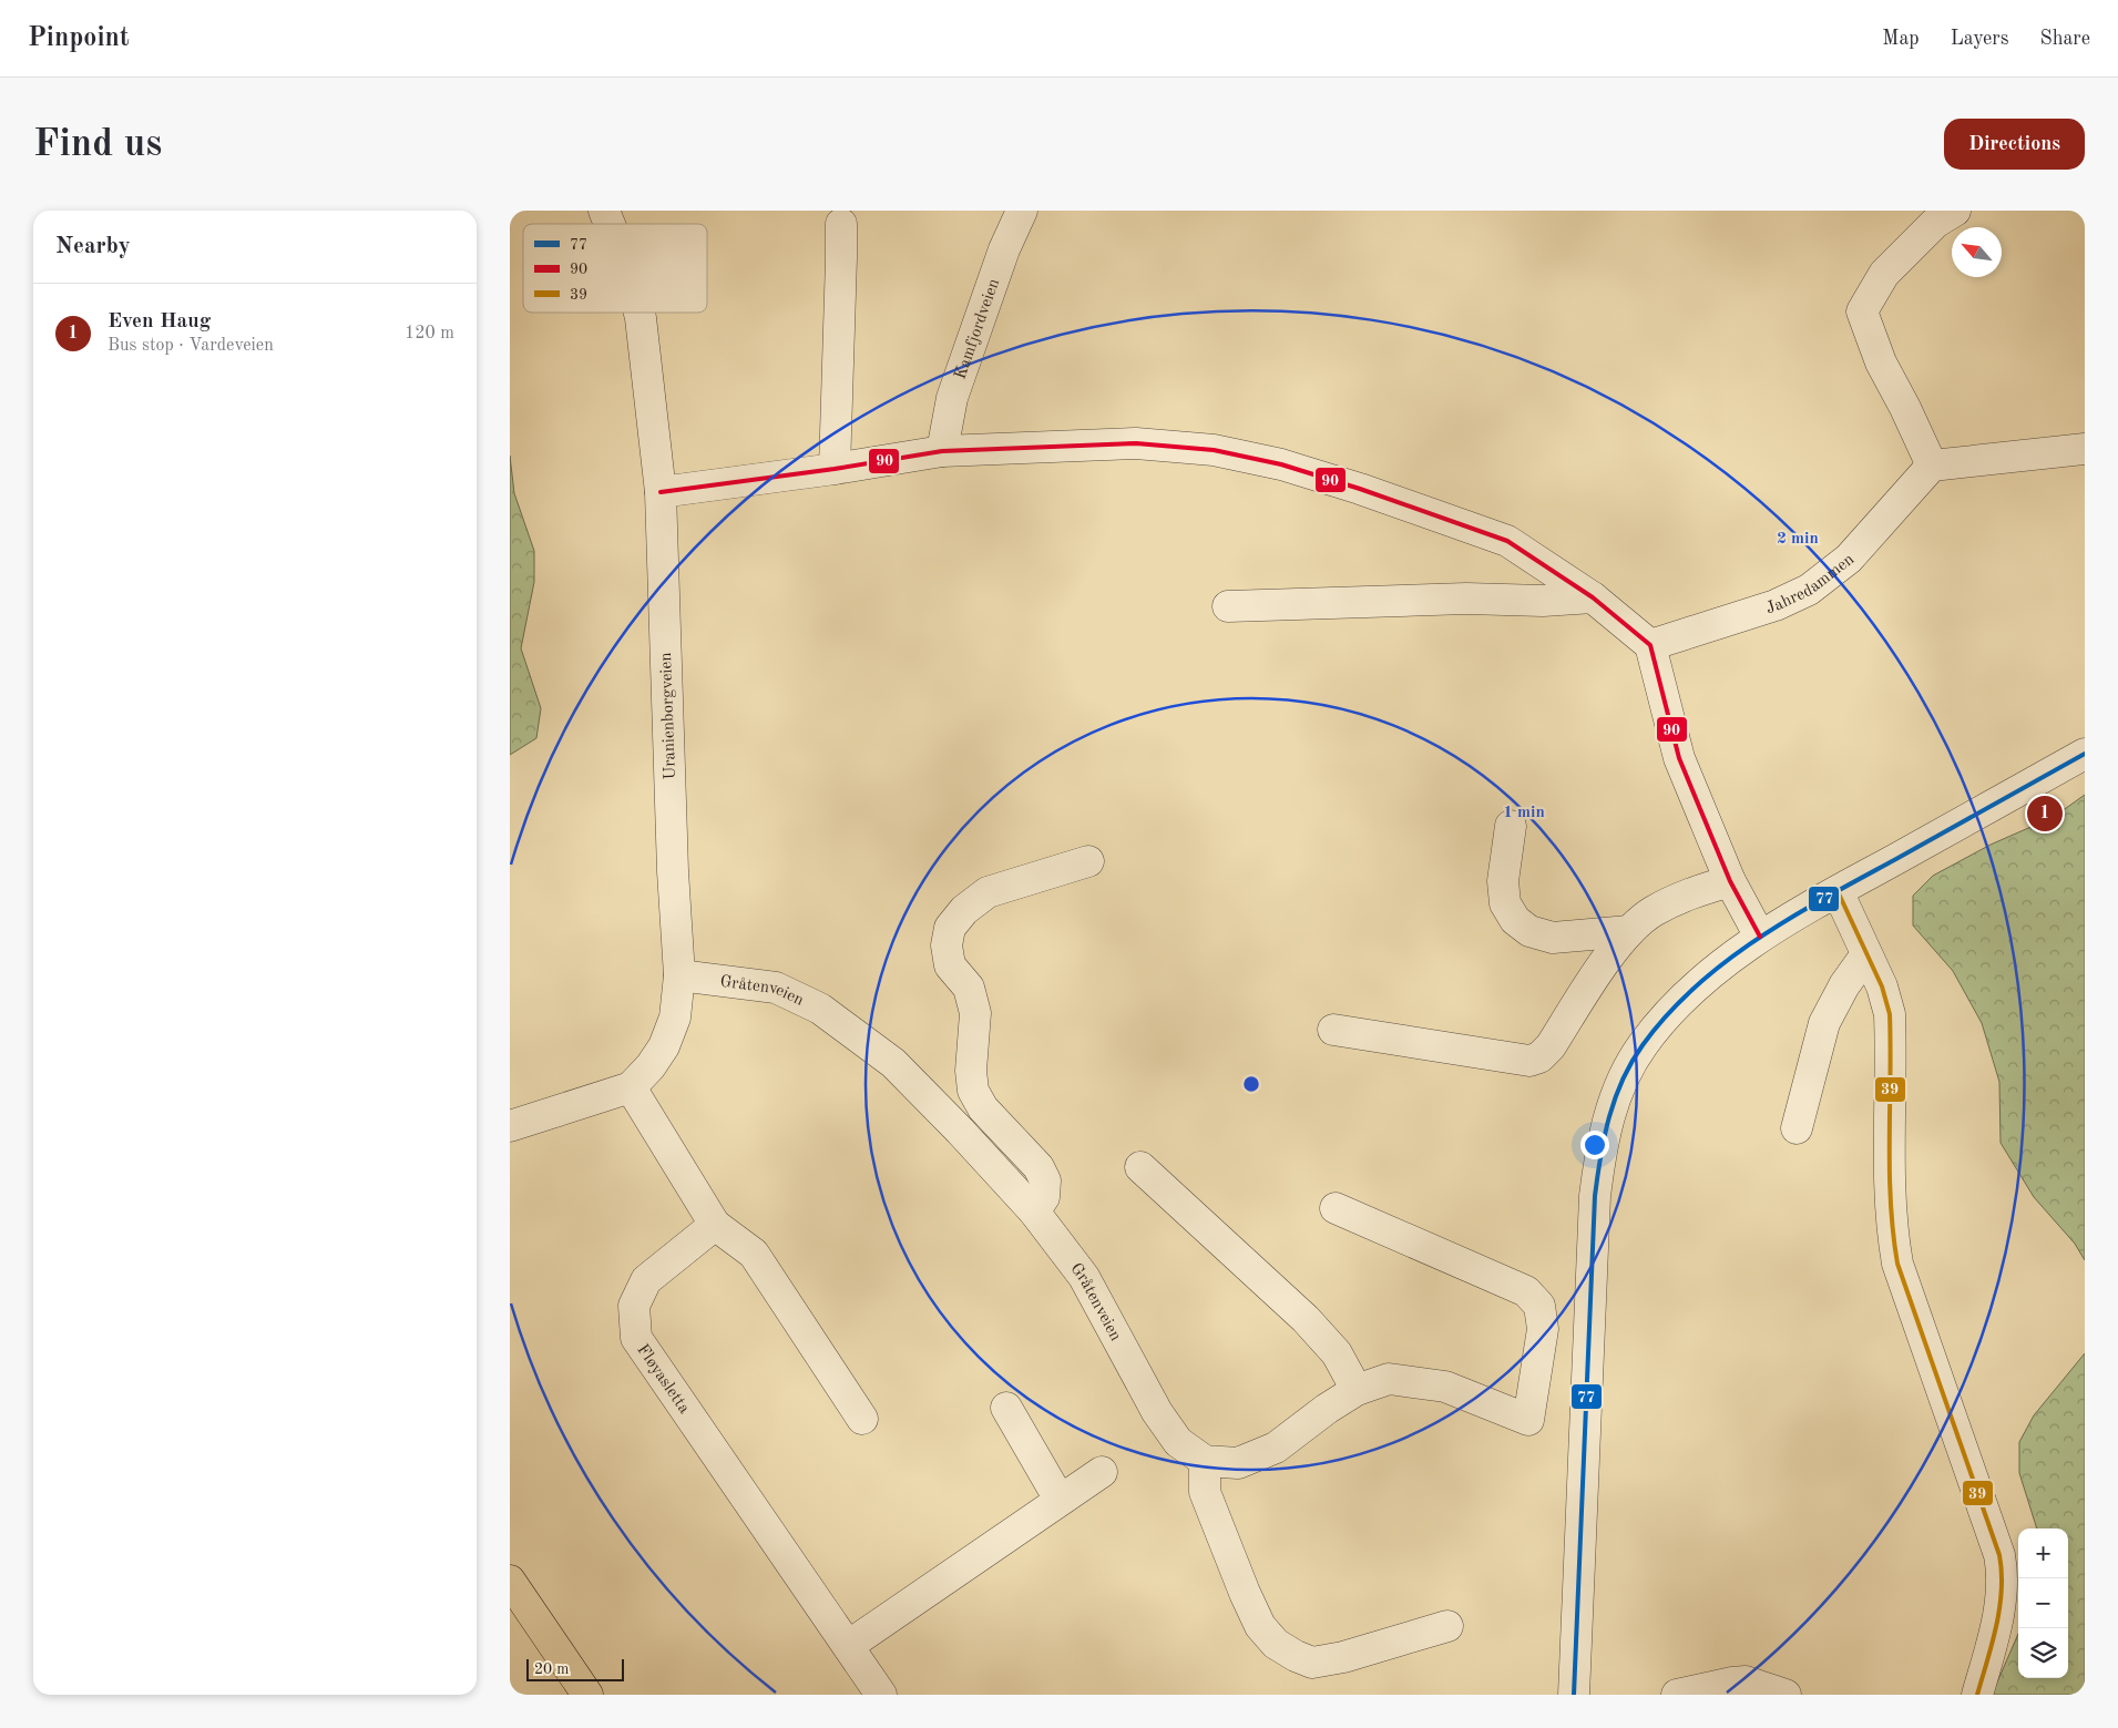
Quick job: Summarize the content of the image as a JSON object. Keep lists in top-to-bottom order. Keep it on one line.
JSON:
{"streets":{"street":["Kamfjordveien","Jahredammen","Uranienborgveien","Gråtenveien","Fløyasletta"]},"crossings":[["Uranienborgveien","Gråtenveien"]],"lines":["transit line 90","transit line 77","transit line 39"],"legend":["77","90","39"],"scale_bar":"20 m","north":"top left","page":{"header":"Pinpoint","nav":["Map","Layers","Share"],"buttons":"Directions","title":"Find us","heading":"Nearby","list":[{"mark":"1","name":"Even Haug","note":"Bus stop · Vardeveien","value":"120 m"}],"pins":"1","map_buttons":["+","−"],"scale":"20 m"},"rings":["2 min","1 min"]}
